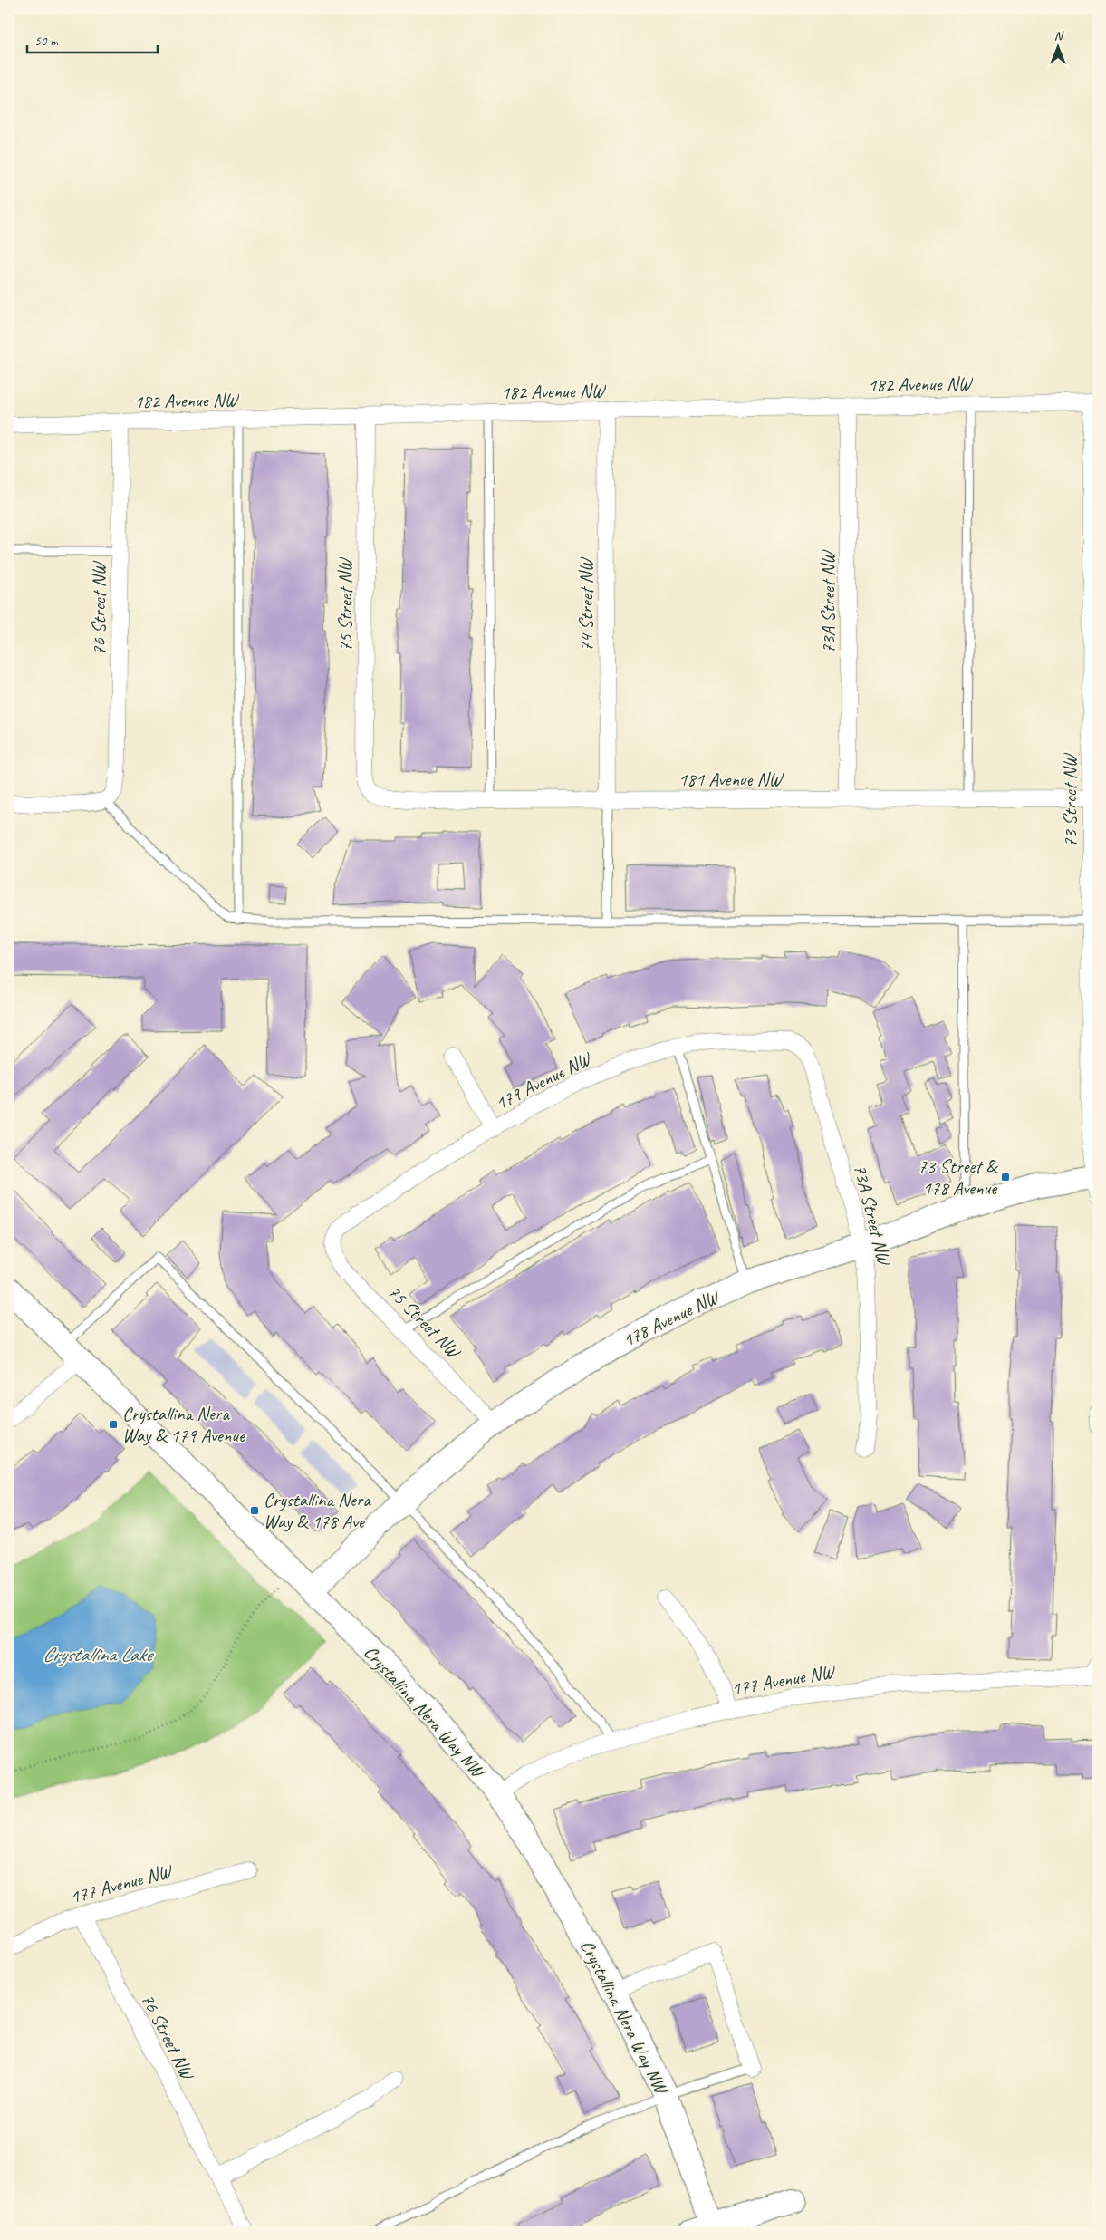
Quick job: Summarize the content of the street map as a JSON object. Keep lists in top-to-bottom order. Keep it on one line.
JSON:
{"streets":{"street":["182 Avenue NW","73A Street NW","75 Street NW","74 Street NW","76 Street NW","181 Avenue NW","73 Street NW","179 Avenue NW","178 Avenue NW","177 Avenue NW","Crystallina Nera Way NW"]},"crossings":[["182 Avenue NW","73A Street NW"],["182 Avenue NW","75 Street NW"],["182 Avenue NW","74 Street NW"],["182 Avenue NW","76 Street NW"],["182 Avenue NW","73 Street NW"],["73A Street NW","181 Avenue NW"],["73A Street NW","179 Avenue NW"],["73A Street NW","178 Avenue NW"],["75 Street NW","181 Avenue NW"],["75 Street NW","179 Avenue NW"],["75 Street NW","178 Avenue NW"],["74 Street NW","181 Avenue NW"],["76 Street NW","177 Avenue NW"],["181 Avenue NW","73 Street NW"],["73 Street NW","178 Avenue NW"],["178 Avenue NW","Crystallina Nera Way NW"],["177 Avenue NW","Crystallina Nera Way NW"]],"water":["Crystallina Lake"],"places":{"transit":["73 Street & 178 Avenue","Crystallina Nera Way & 179 Avenue","Crystallina Nera Way & 178 Ave"]},"scale_bar":"50 m","north":"top"}
